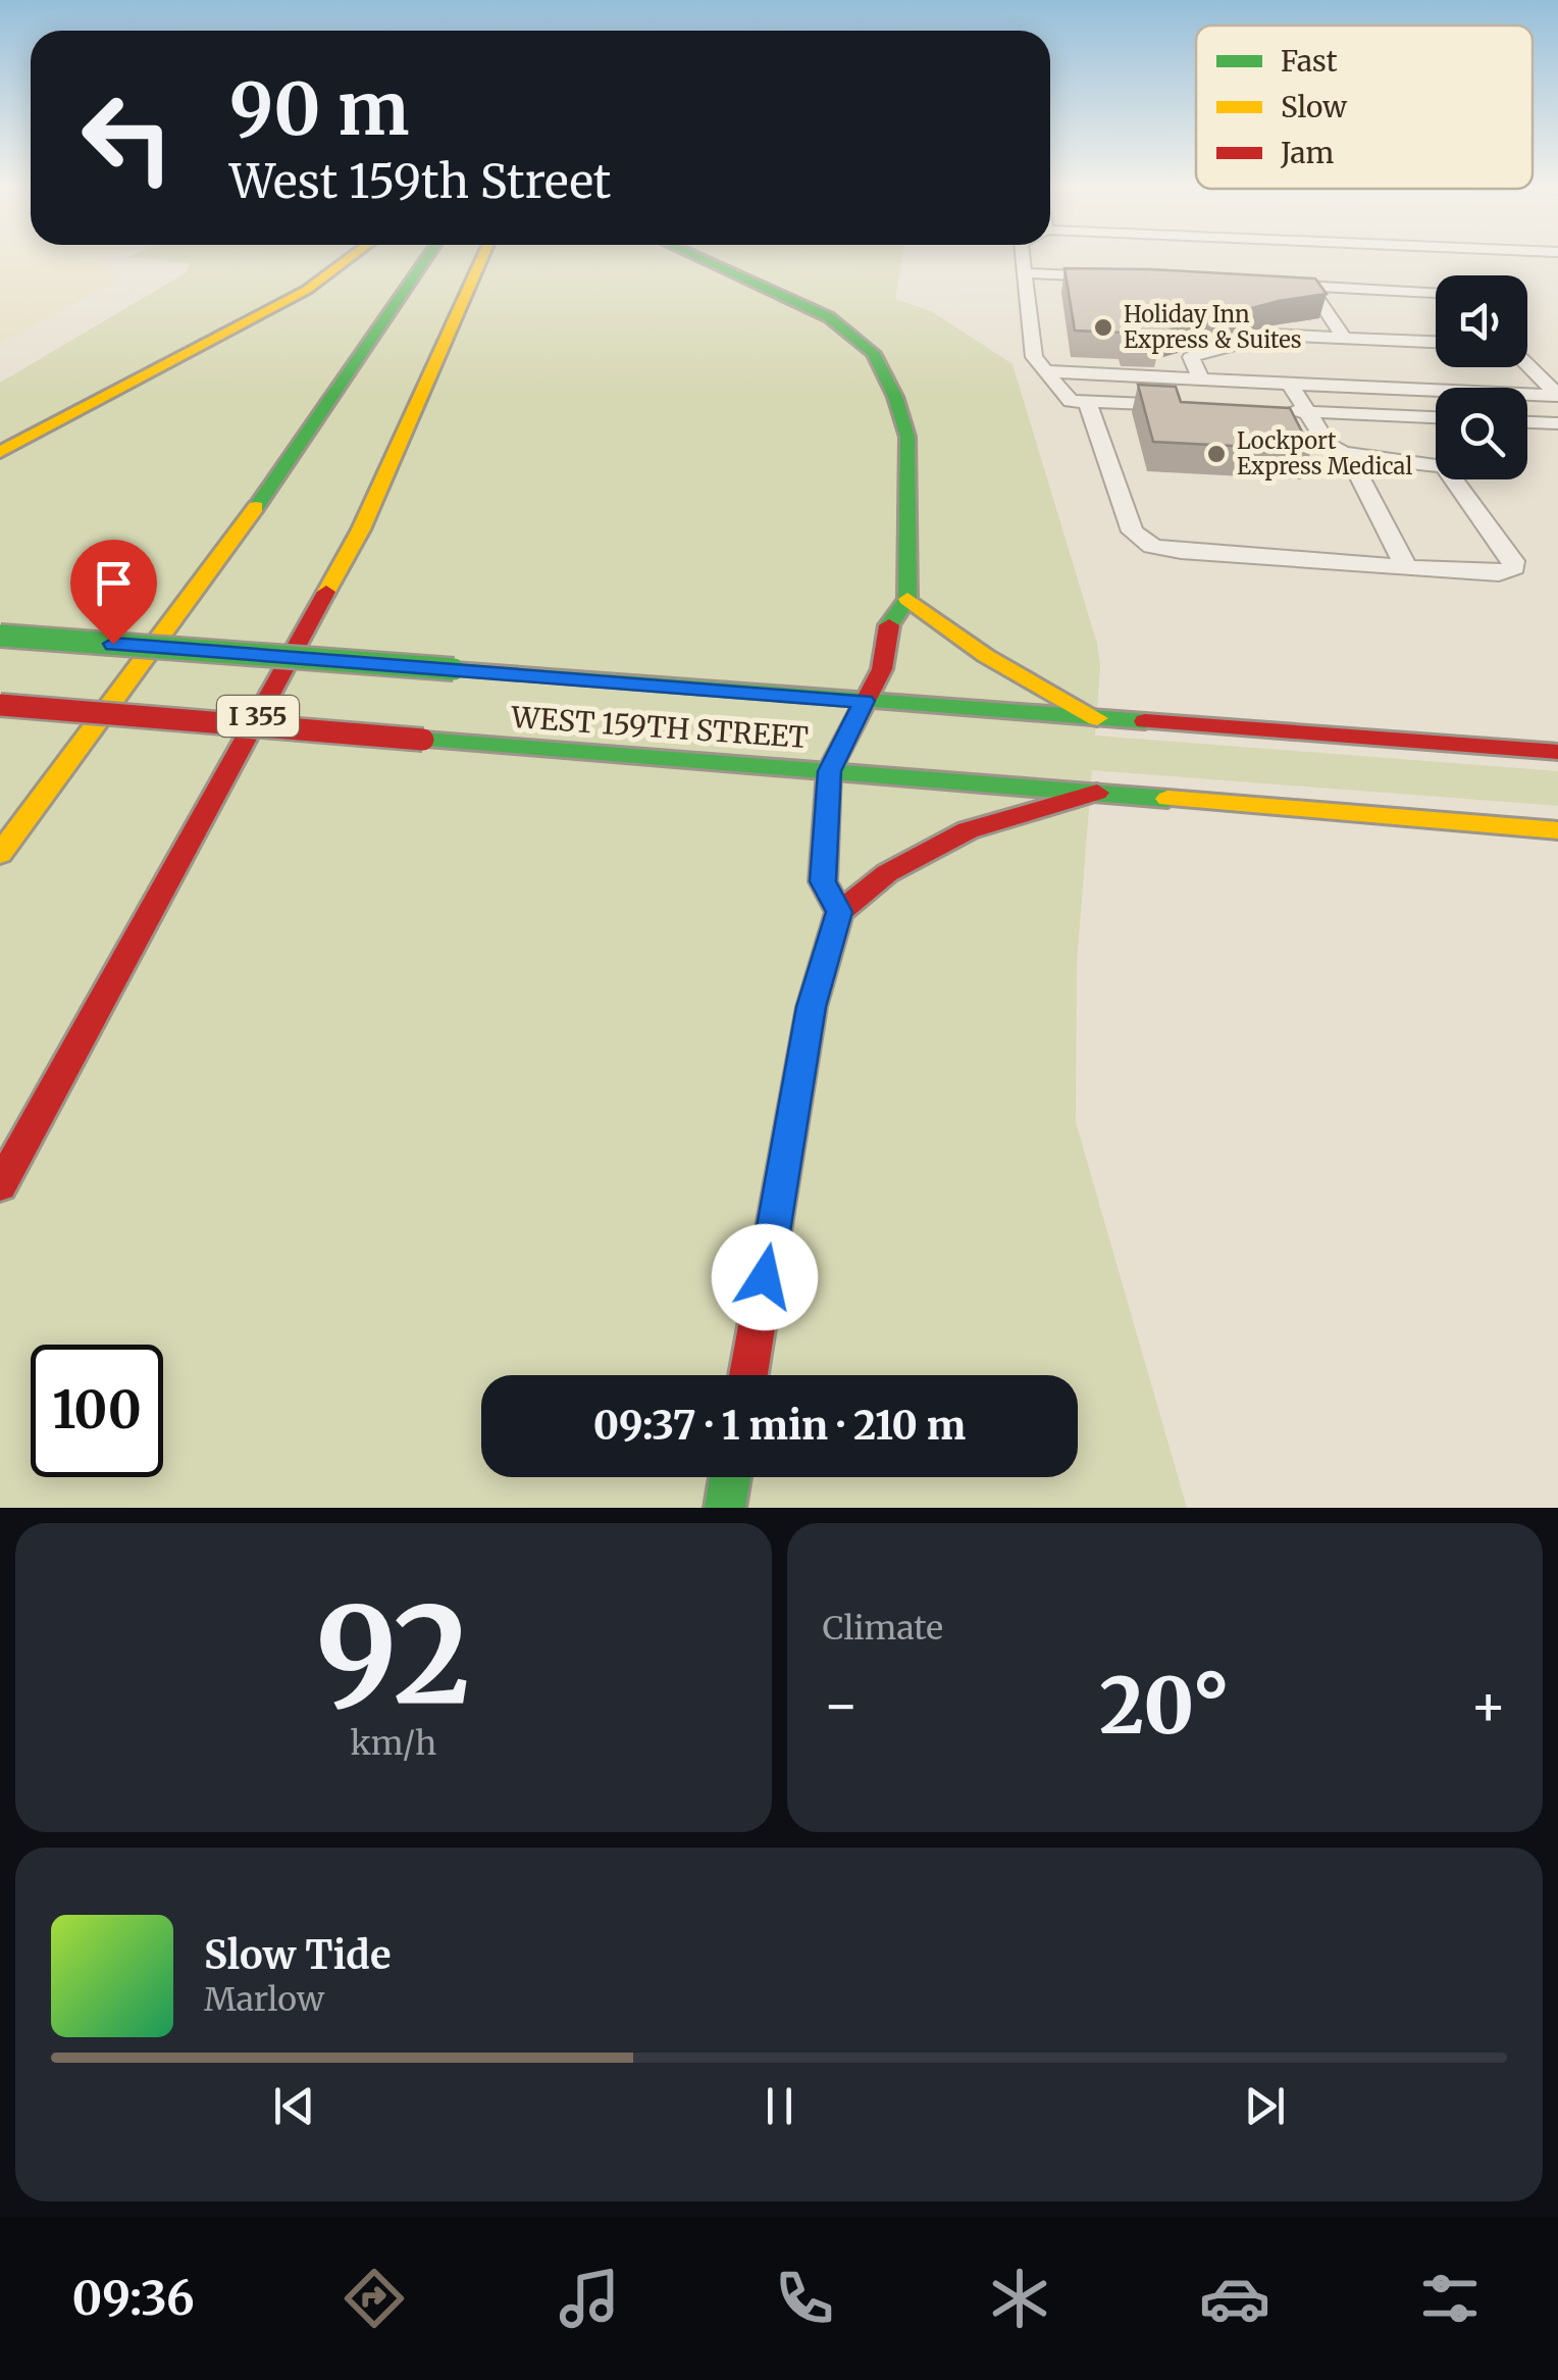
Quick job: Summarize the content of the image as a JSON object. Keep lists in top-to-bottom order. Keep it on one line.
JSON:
{"streets":{"main road":["I 355","WEST 159TH STREET"]},"places":["Holiday Inn Express & Suites","Lockport Express Medical"],"legend":["Fast","Slow","Jam"],"page":{"turn":["90 m","West 159th Street"],"limit":"100","trip":"09:37 · 1 min · 210 m","tile":[["92","km/h"],"Climate"],"heat":["−","20°","+"],"song":["Slow Tide","Marlow"],"tabs":"09:36"}}
